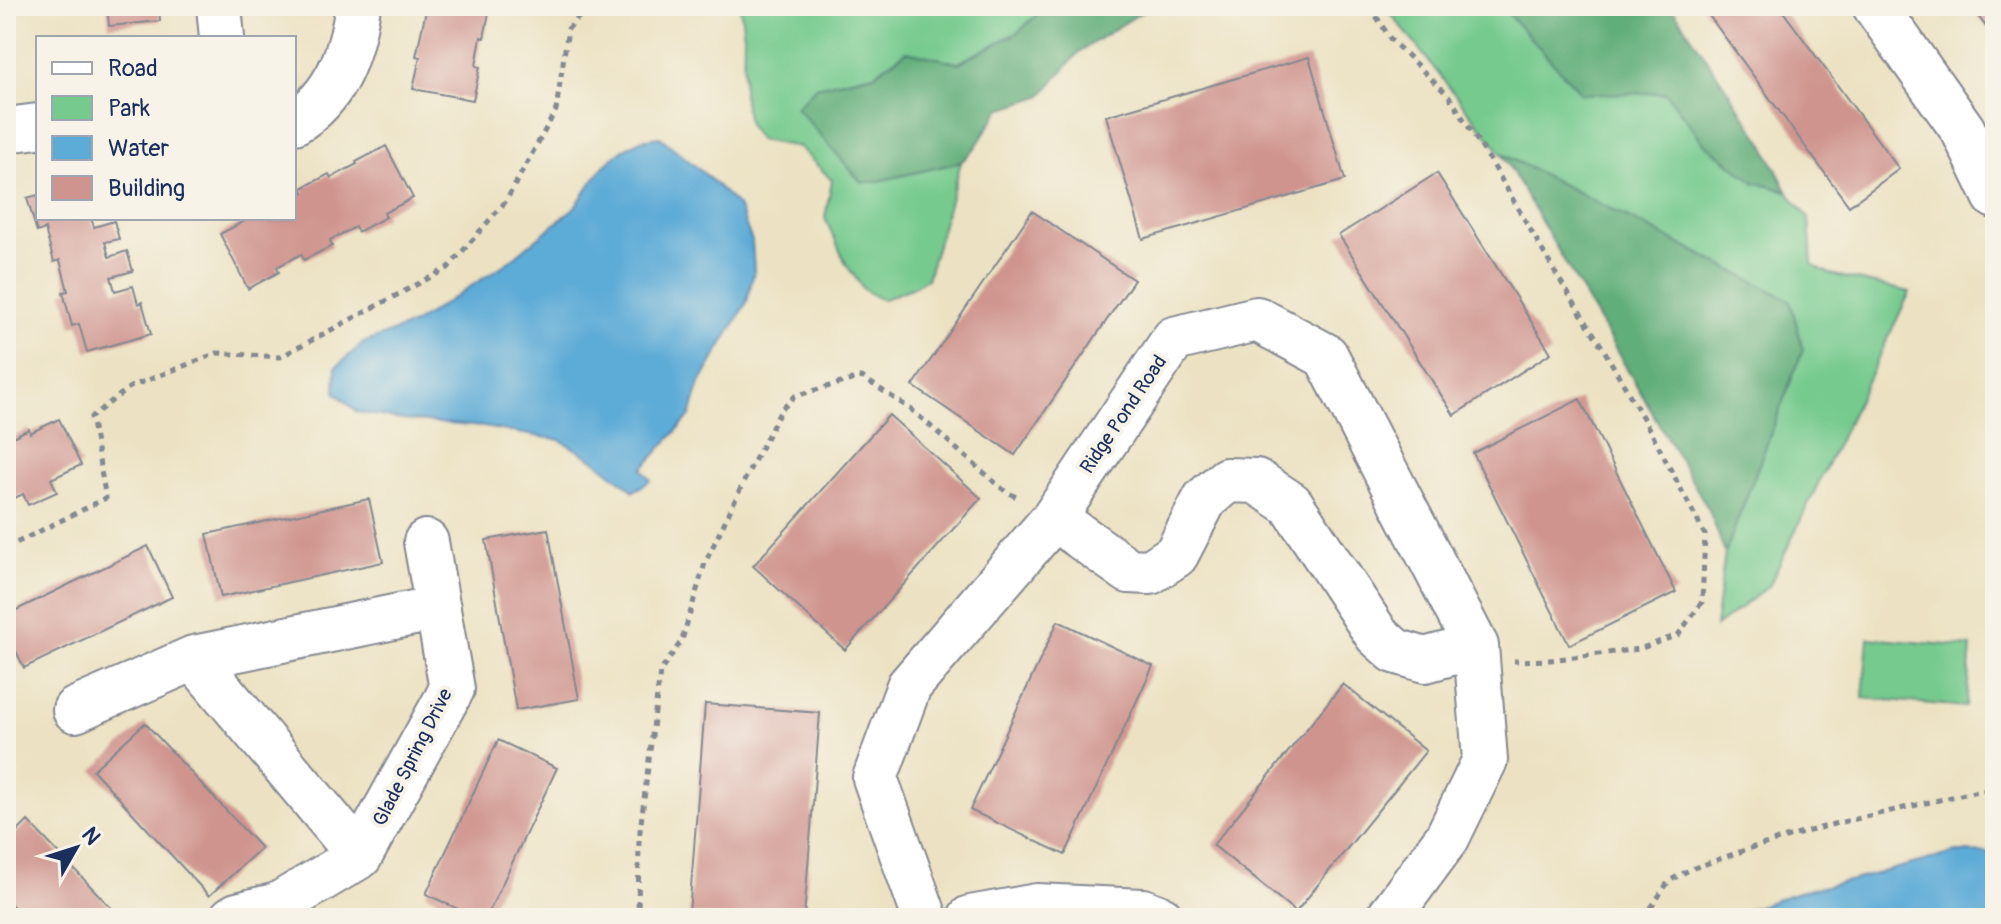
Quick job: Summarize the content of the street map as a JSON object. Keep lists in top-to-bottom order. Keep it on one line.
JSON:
{"streets":{"street":["Ridge Pond Road","Glade Spring Drive"]},"legend":["Road","Park","Water","Building"],"north":"top right"}
